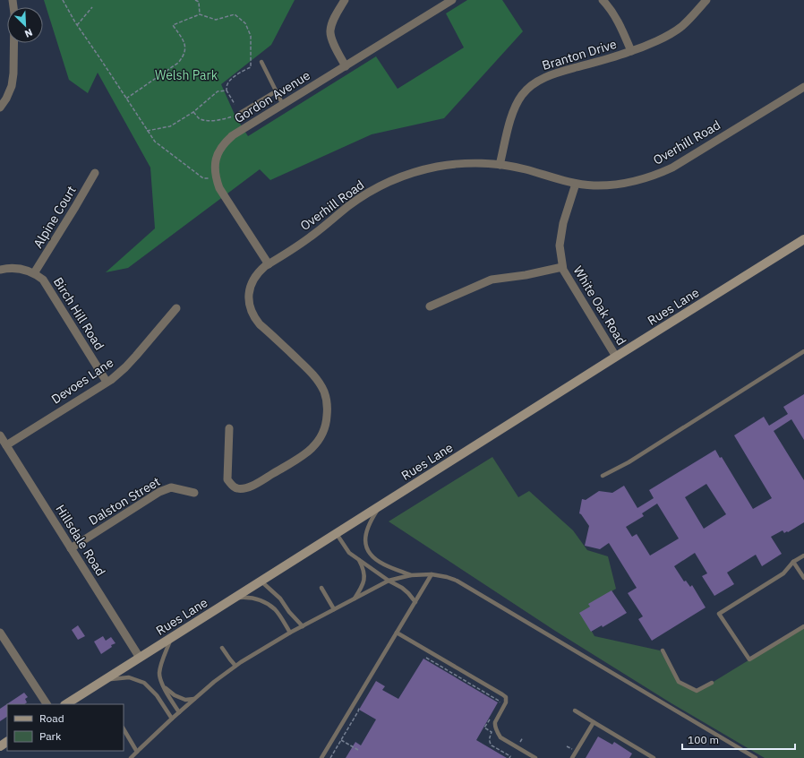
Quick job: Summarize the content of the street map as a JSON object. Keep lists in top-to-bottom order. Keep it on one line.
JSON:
{"streets":{"main road":["Rues Lane"],"street":["Branton Drive","Gordon Avenue","Overhill Road","Alpine Court","White Oak Road","Birch Hill Road","Devoes Lane","Dalston Street","Hillsdale Road"]},"crossings":[["Branton Drive","Overhill Road"],["Gordon Avenue","Overhill Road"],["Overhill Road","White Oak Road"],["Alpine Court","Birch Hill Road"],["White Oak Road","Rues Lane"],["Rues Lane","Hillsdale Road"],["Birch Hill Road","Devoes Lane"],["Devoes Lane","Hillsdale Road"],["Dalston Street","Hillsdale Road"]],"parks":["Welsh Park"],"legend":["Road","Park"],"scale_bar":"100 m","north":"bottom right"}
